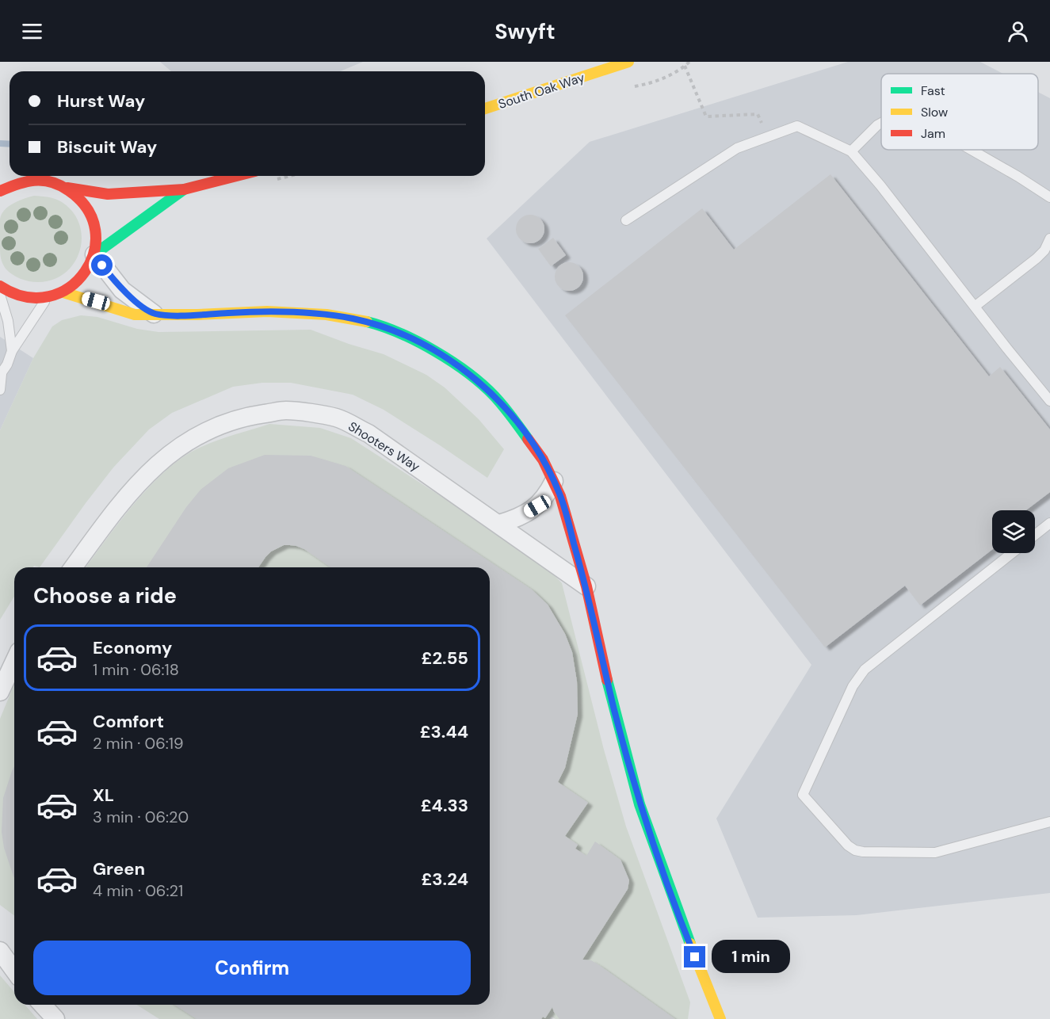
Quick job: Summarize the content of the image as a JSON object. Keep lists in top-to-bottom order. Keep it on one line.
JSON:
{"streets":{"street":["South Oak Way","Shooters Way"]},"legend":["Fast","Slow","Jam"],"page":{"header":"Swyft","banner":["Hurst Way","Biscuit Way"],"heading":"Choose a ride","list":[{"name":"Economy","note":"1 min · 06:18","value":"£2.55"},{"name":"Comfort","note":"2 min · 06:19","value":"£3.44"},{"name":"XL","note":"3 min · 06:20","value":"£4.33"},{"name":"Green","note":"4 min · 06:21","value":"£3.24"}],"buttons":"Confirm","bubble":"1 min"}}
